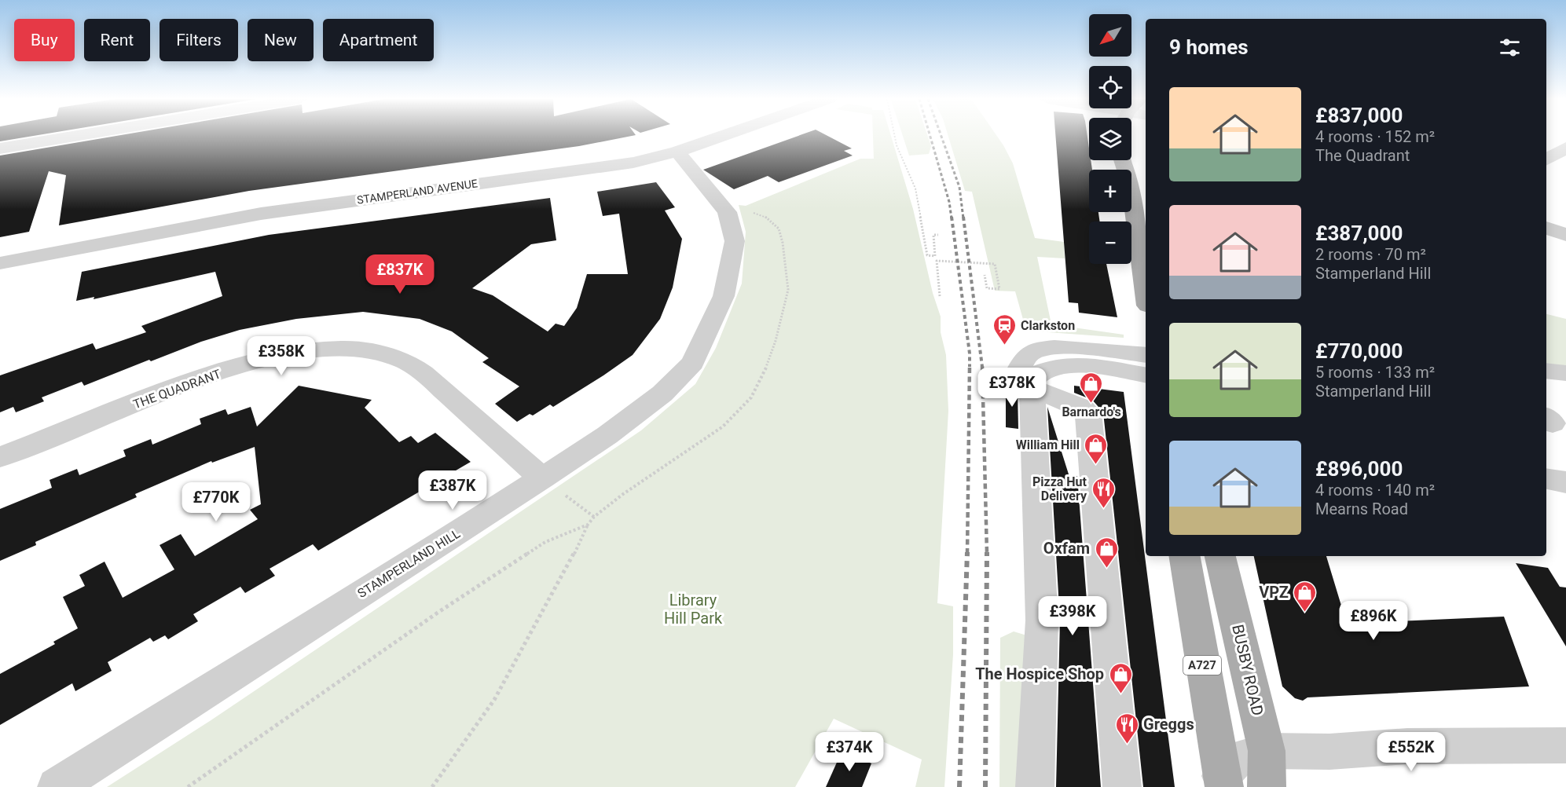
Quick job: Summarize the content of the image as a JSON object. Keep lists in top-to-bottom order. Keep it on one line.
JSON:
{"streets":{"main road":["A727","BUSBY ROAD"],"street":["STAMPERLAND AVENUE","THE QUADRANT","STAMPERLAND HILL"]},"crossings":[["STAMPERLAND AVENUE","STAMPERLAND HILL"],["THE QUADRANT","STAMPERLAND HILL"]],"parks":["Library Hill Park"],"places":{"station":["Clarkston"],"shop":["Barnardo's","William Hill","Oxfam","VPZ","The Hospice Shop"],"restaurant":["Pizza Hut Delivery","Greggs"]},"north":"bottom left","page":{"map_buttons":["+","−"],"chip":["Buy","Rent","Filters","New","Apartment"],"heading":"9 homes","list":[{"name":"£837,000","note":"4 rooms · 152 m² · The Quadrant"},{"name":"£387,000","note":"2 rooms · 70 m² · Stamperland Hill"},{"name":"£770,000","note":"5 rooms · 133 m² · Stamperland Hill"},{"name":"£896,000","note":"4 rooms · 140 m² · Mearns Road"}],"price":["£837K","£358K","£378K","£387K","£770K","£398K","£896K","£374K","£552K"]}}
